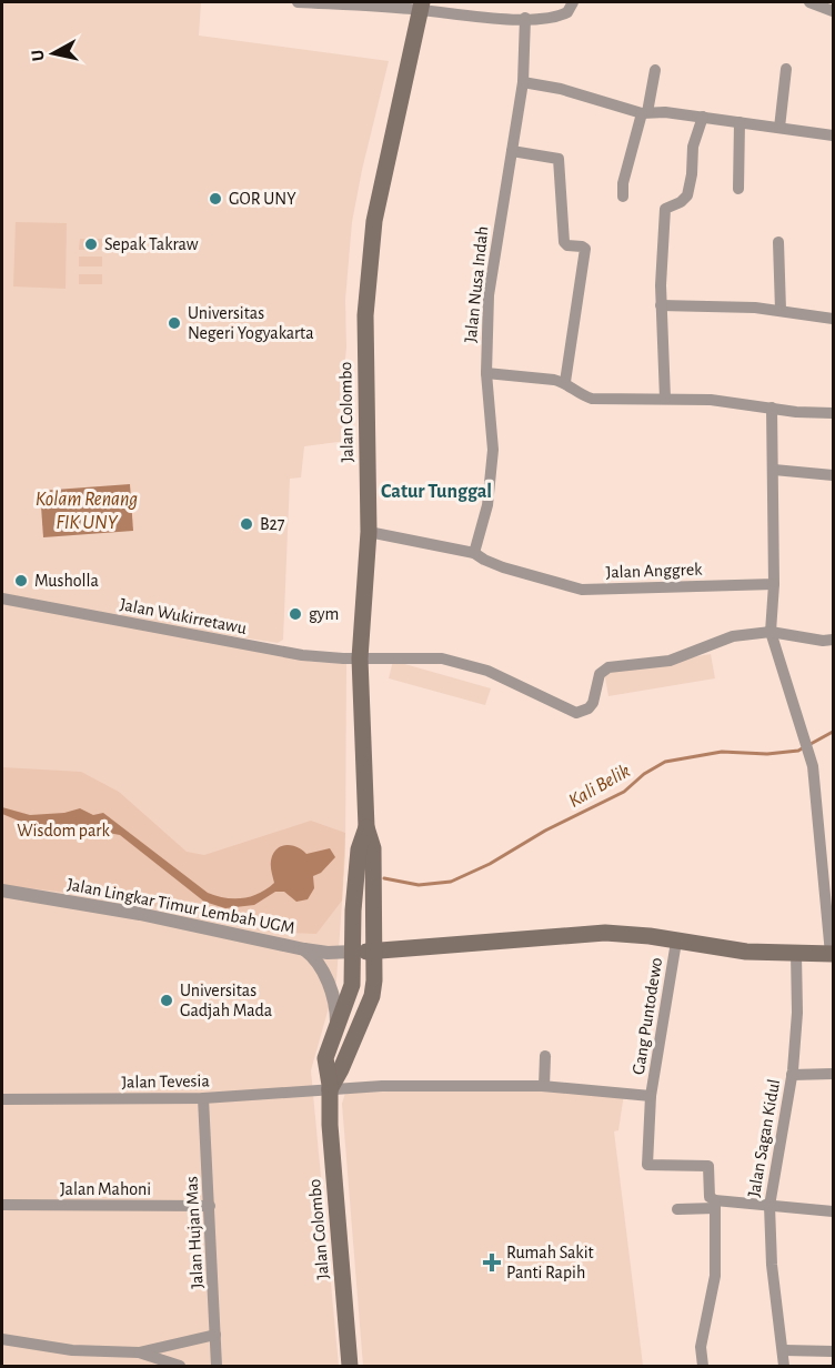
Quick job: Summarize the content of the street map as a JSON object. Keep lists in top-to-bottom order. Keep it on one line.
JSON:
{"streets":{"main road":["Jalan Colombo"],"street":["Jalan Nusa Indah","Jalan Anggrek","Jalan Wukirretawu","Jalan Lingkar Timur Lembah UGM","Gang Puntodewo","Jalan Tevesia","Jalan Sagan Kidul","Jalan Mahoni","Jalan Hujan Mas"]},"crossings":[["Jalan Nusa Indah","Jalan Anggrek"],["Jalan Colombo","Jalan Anggrek"],["Jalan Colombo","Jalan Wukirretawu"],["Jalan Colombo","Jalan Lingkar Timur Lembah UGM"],["Jalan Colombo","Jalan Tevesia"],["Gang Puntodewo","Jalan Tevesia"],["Jalan Tevesia","Jalan Hujan Mas"],["Jalan Mahoni","Jalan Hujan Mas"]],"districts":["Catur Tunggal"],"water":["Kolam Renang FIK UNY","Kali Belik"],"parks":["Wisdom park"],"places":{"other":["GOR UNY","Sepak Takraw","Universitas Negeri Yogyakarta","B27","Musholla","gym","Universitas Gadjah Mada"],"health":["Rumah Sakit Panti Rapih"]},"north":"left"}
